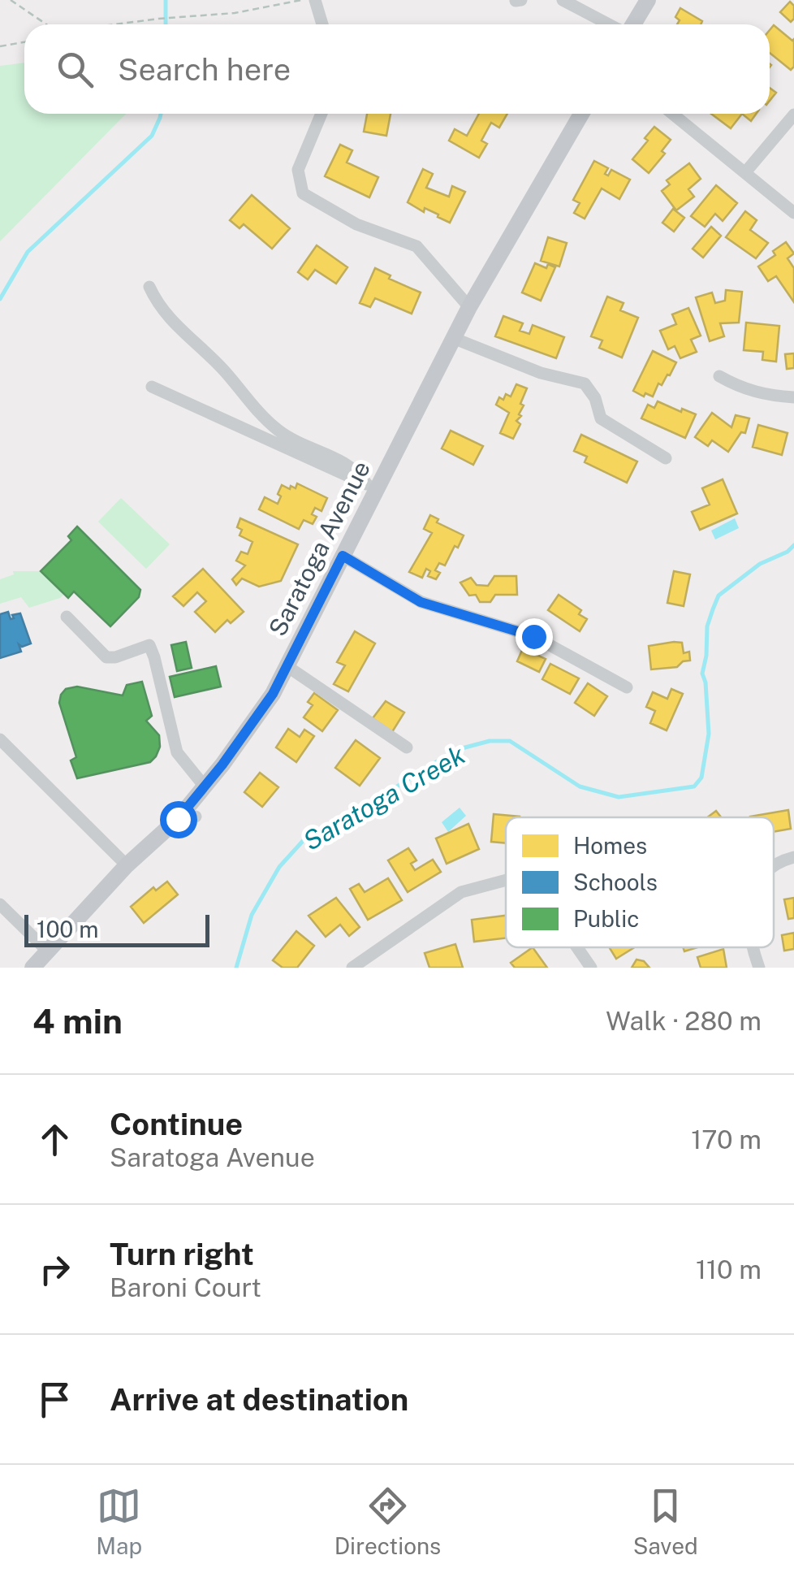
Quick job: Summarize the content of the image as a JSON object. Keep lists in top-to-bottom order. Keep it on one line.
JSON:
{"streets":{"main road":["Saratoga Avenue"]},"water":["Saratoga Creek"],"legend":["Homes","Schools","Public"],"scale_bar":"100 m","page":{"search":"Search here","scale":"100 m","heading":["4 min","Walk · 280 m"],"list":[["Continue","Saratoga Avenue","170 m"],["Turn right","Baroni Court","110 m"],"Arrive at destination"],"nav":["Map","Directions","Saved"]}}
